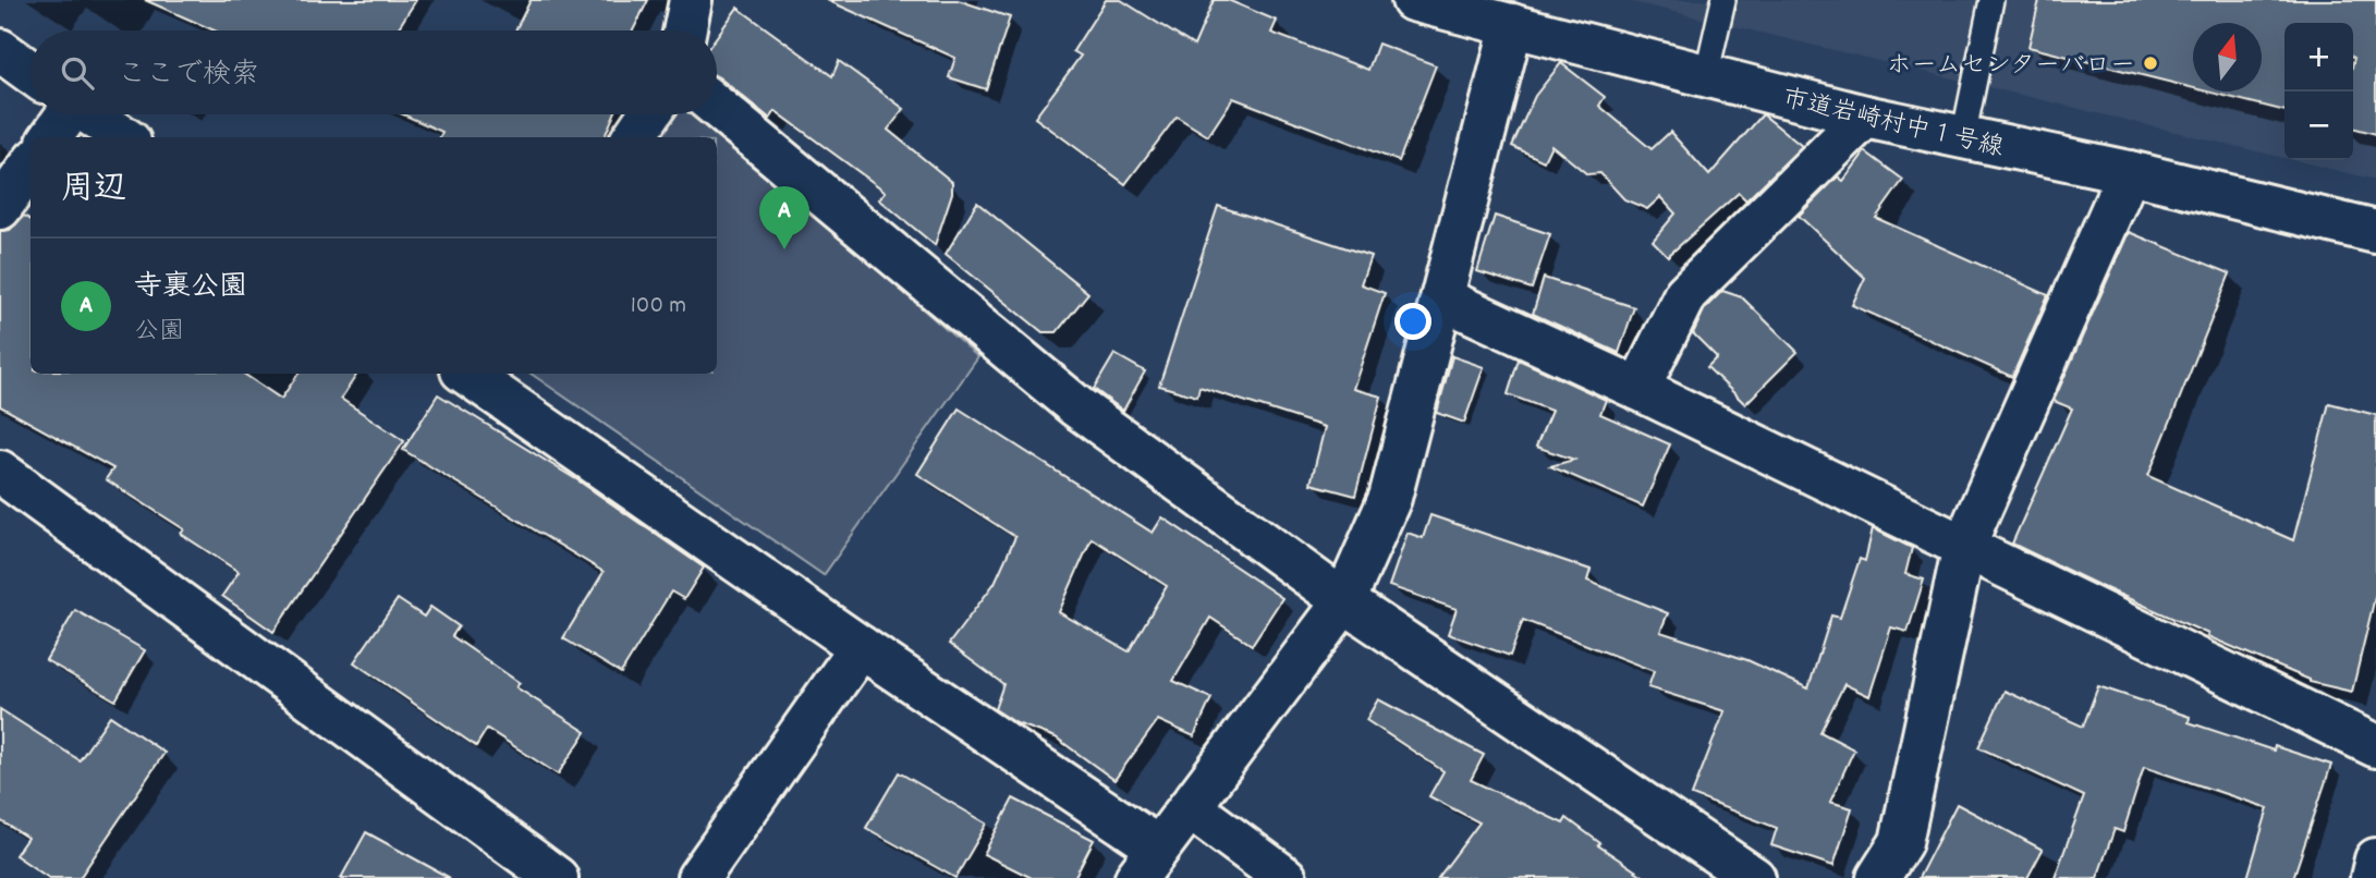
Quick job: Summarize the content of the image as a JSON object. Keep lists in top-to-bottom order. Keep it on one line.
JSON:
{"streets":{"street":["市道岩崎村中１号線"]},"places":["ホームセンターバロー"],"north":"top","page":{"map_buttons":["+","−"],"search":"ここで検索","heading":"周辺","pins":"A","list":[{"mark":"A","name":"寺裏公園","note":"公園","value":"100 m"}]}}
